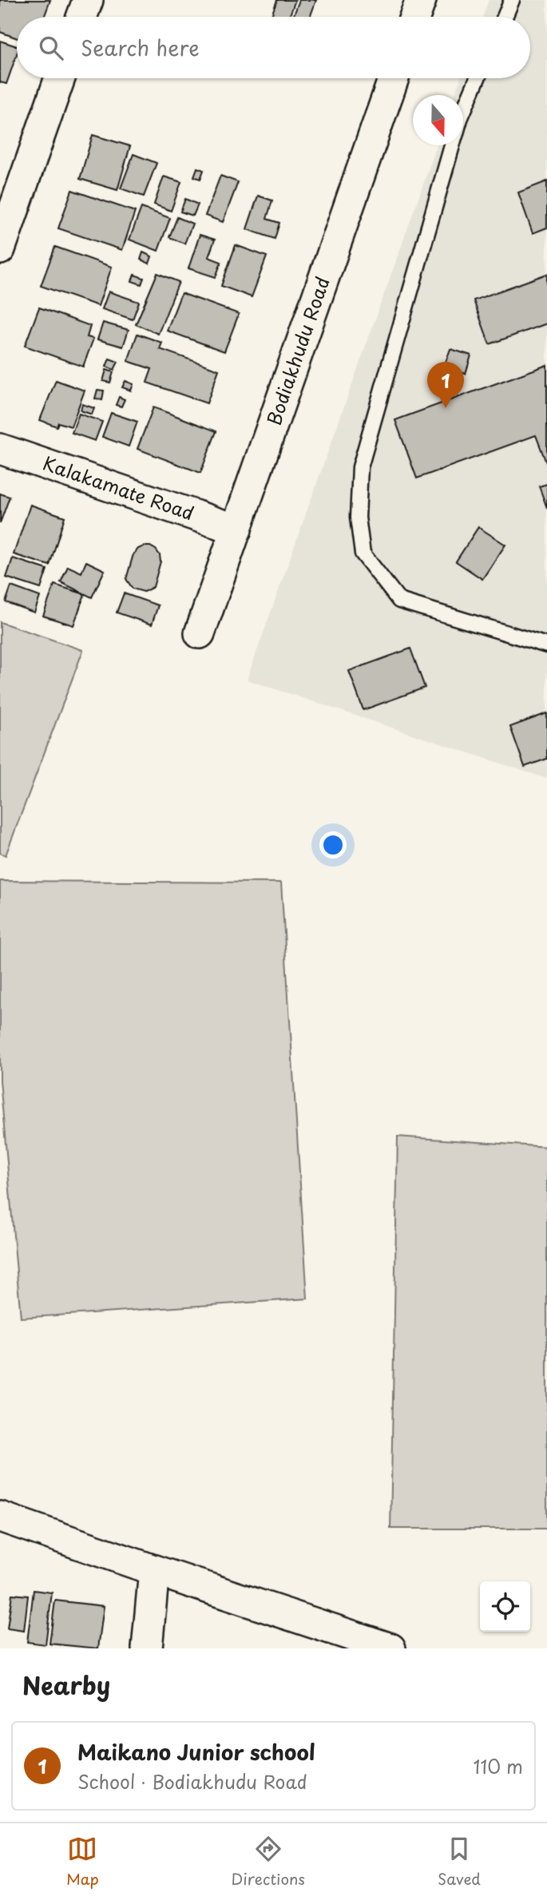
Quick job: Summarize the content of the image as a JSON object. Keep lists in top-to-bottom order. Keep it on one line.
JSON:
{"streets":{"street":["Bodiakhudu Road","Kalakamate Road"]},"crossings":[["Bodiakhudu Road","Kalakamate Road"]],"north":"bottom","page":{"search":"Search here","pins":"1","heading":"Nearby","list":[{"mark":"1","name":"Maikano Junior school","note":"School · Bodiakhudu Road","value":"110 m"}],"nav":["Map","Directions","Saved"]}}
